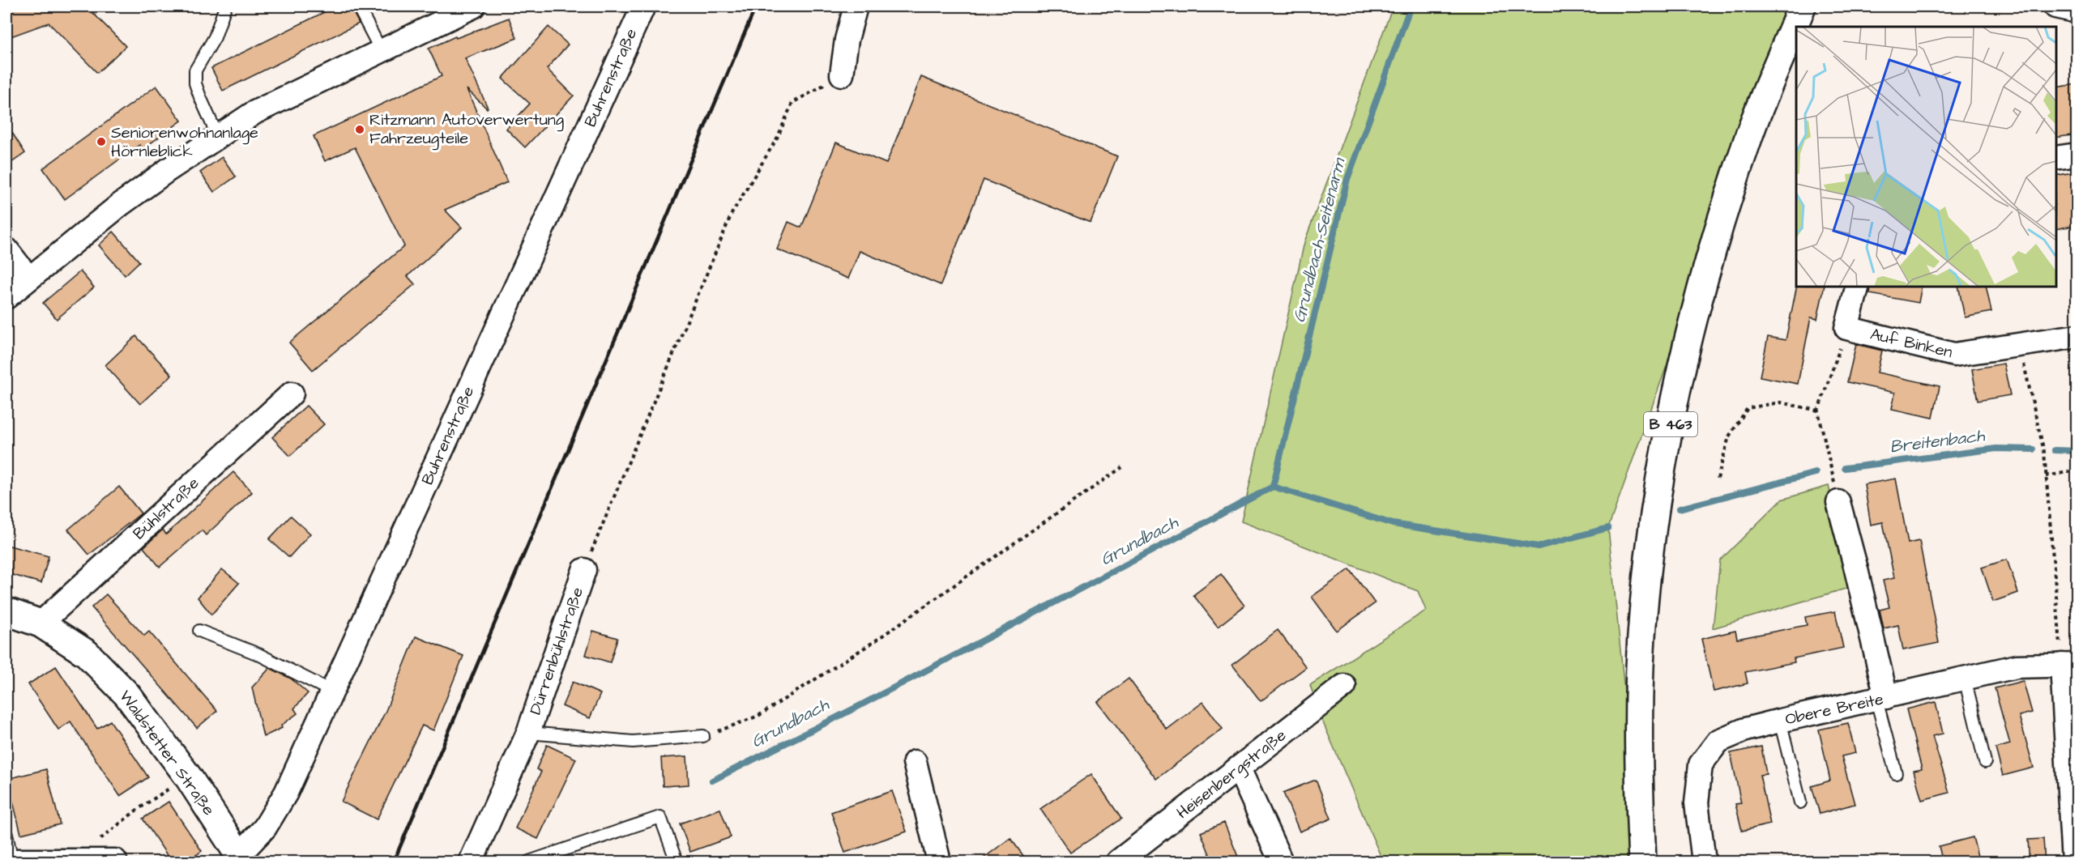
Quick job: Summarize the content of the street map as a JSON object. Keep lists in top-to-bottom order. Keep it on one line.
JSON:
{"streets":{"main road":["B 463","Waldstetter Straße"],"street":["Buhrenstraße","Auf Binken","Bühlstraße","Dürrenbühlstraße","Obere Breite","Heisenbergstraße"]},"crossings":[["Buhrenstraße","Waldstetter Straße"],["Bühlstraße","Waldstetter Straße"]],"water":["Grundbach-Seitenarm","Breitenbach","Grundbach"],"places":["Ritzmann Autoverwertung Fahrzeugteile","Seniorenwohnanlage Hörnleblick"]}
